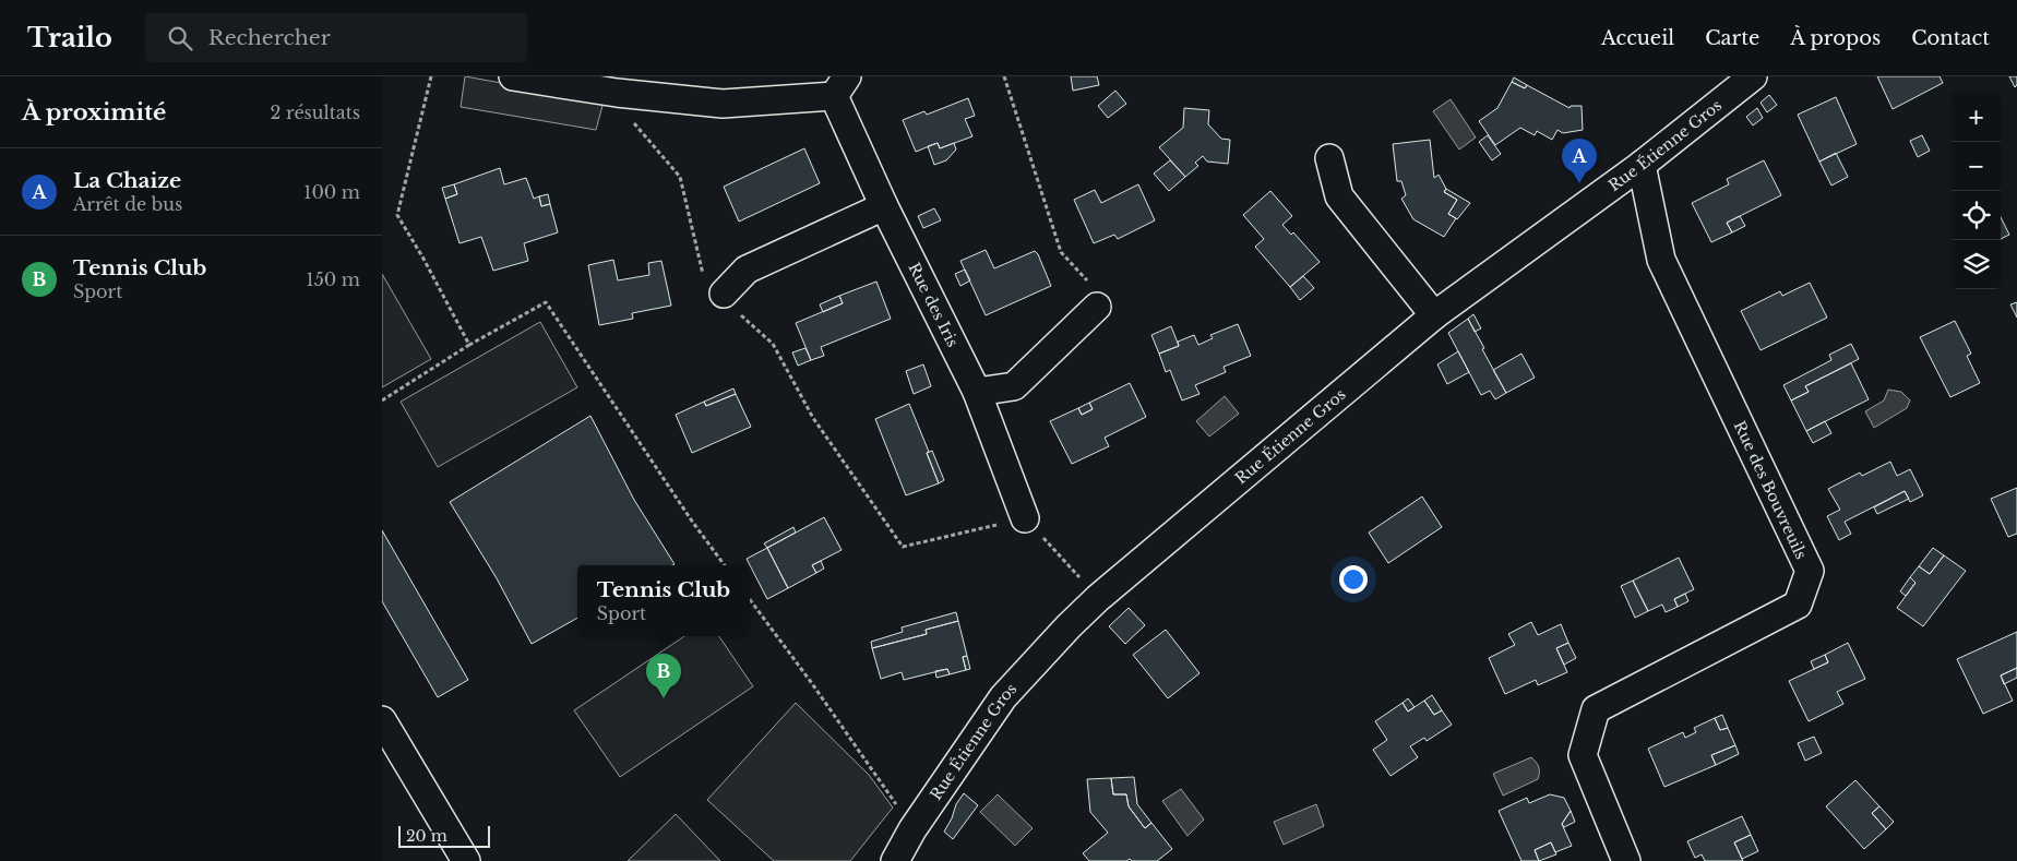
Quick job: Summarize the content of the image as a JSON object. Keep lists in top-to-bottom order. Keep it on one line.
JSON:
{"streets":{"street":["Rue Étienne Gros","Rue des Iris","Rue des Bouvreuils"]},"crossings":[["Rue Étienne Gros","Rue des Bouvreuils"]],"scale_bar":"20 m","page":{"header":"Trailo","search":"Rechercher","nav":["Accueil","Carte","À propos","Contact"],"heading":["À proximité","2 résultats"],"map_buttons":["+","−"],"pins":["A","B"],"list":[{"mark":"A","name":"La Chaize","note":"Arrêt de bus","value":"100 m"},{"mark":"B","name":"Tennis Club","note":"Sport","value":"150 m"}],"popup":["Tennis Club","Sport"],"scale":"20 m"}}
